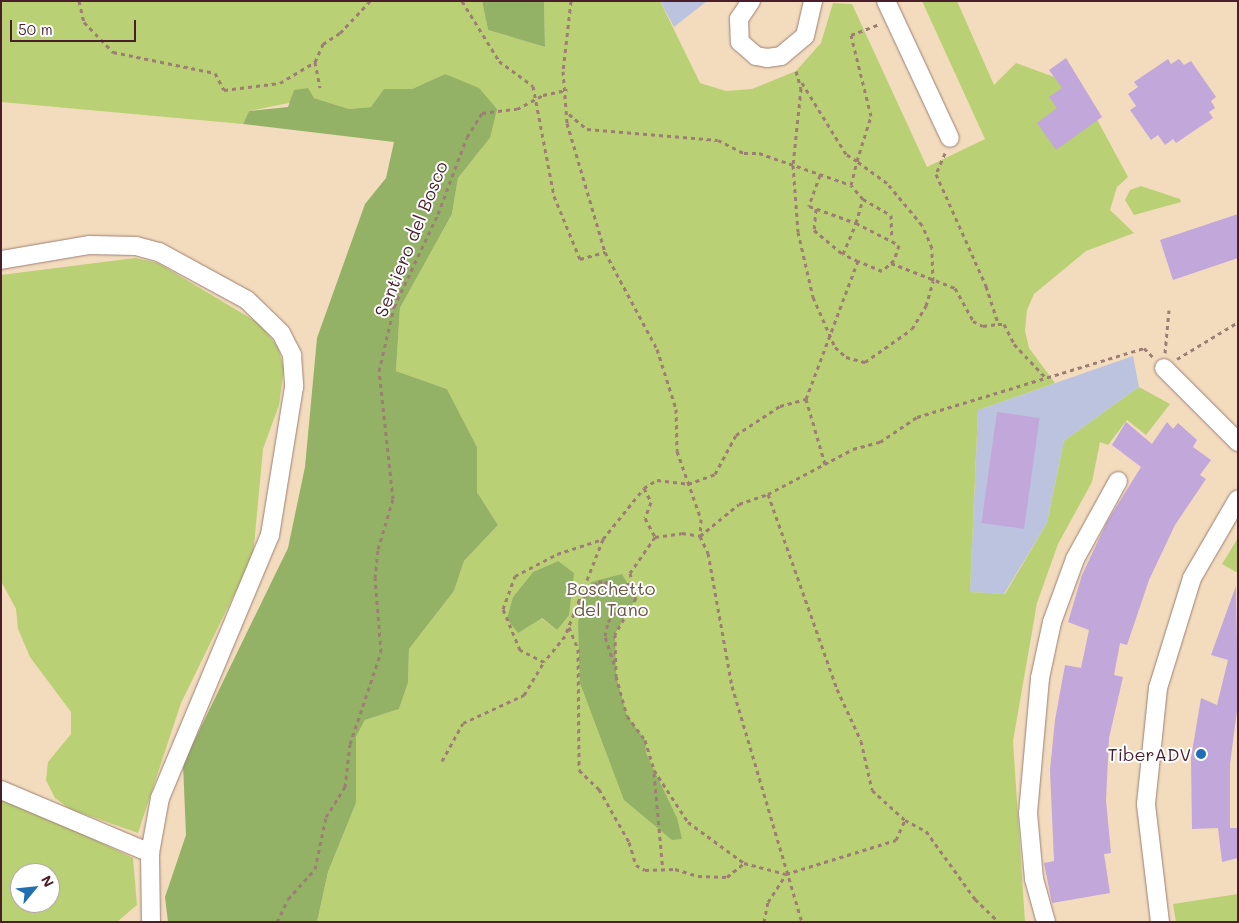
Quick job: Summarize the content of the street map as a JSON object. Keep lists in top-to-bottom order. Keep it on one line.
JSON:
{"streets":{"path":["Sentiero del Bosco"]},"parks":["Boschetto del Tano"],"places":["TiberADV"],"scale_bar":"50 m","north":"top right"}
